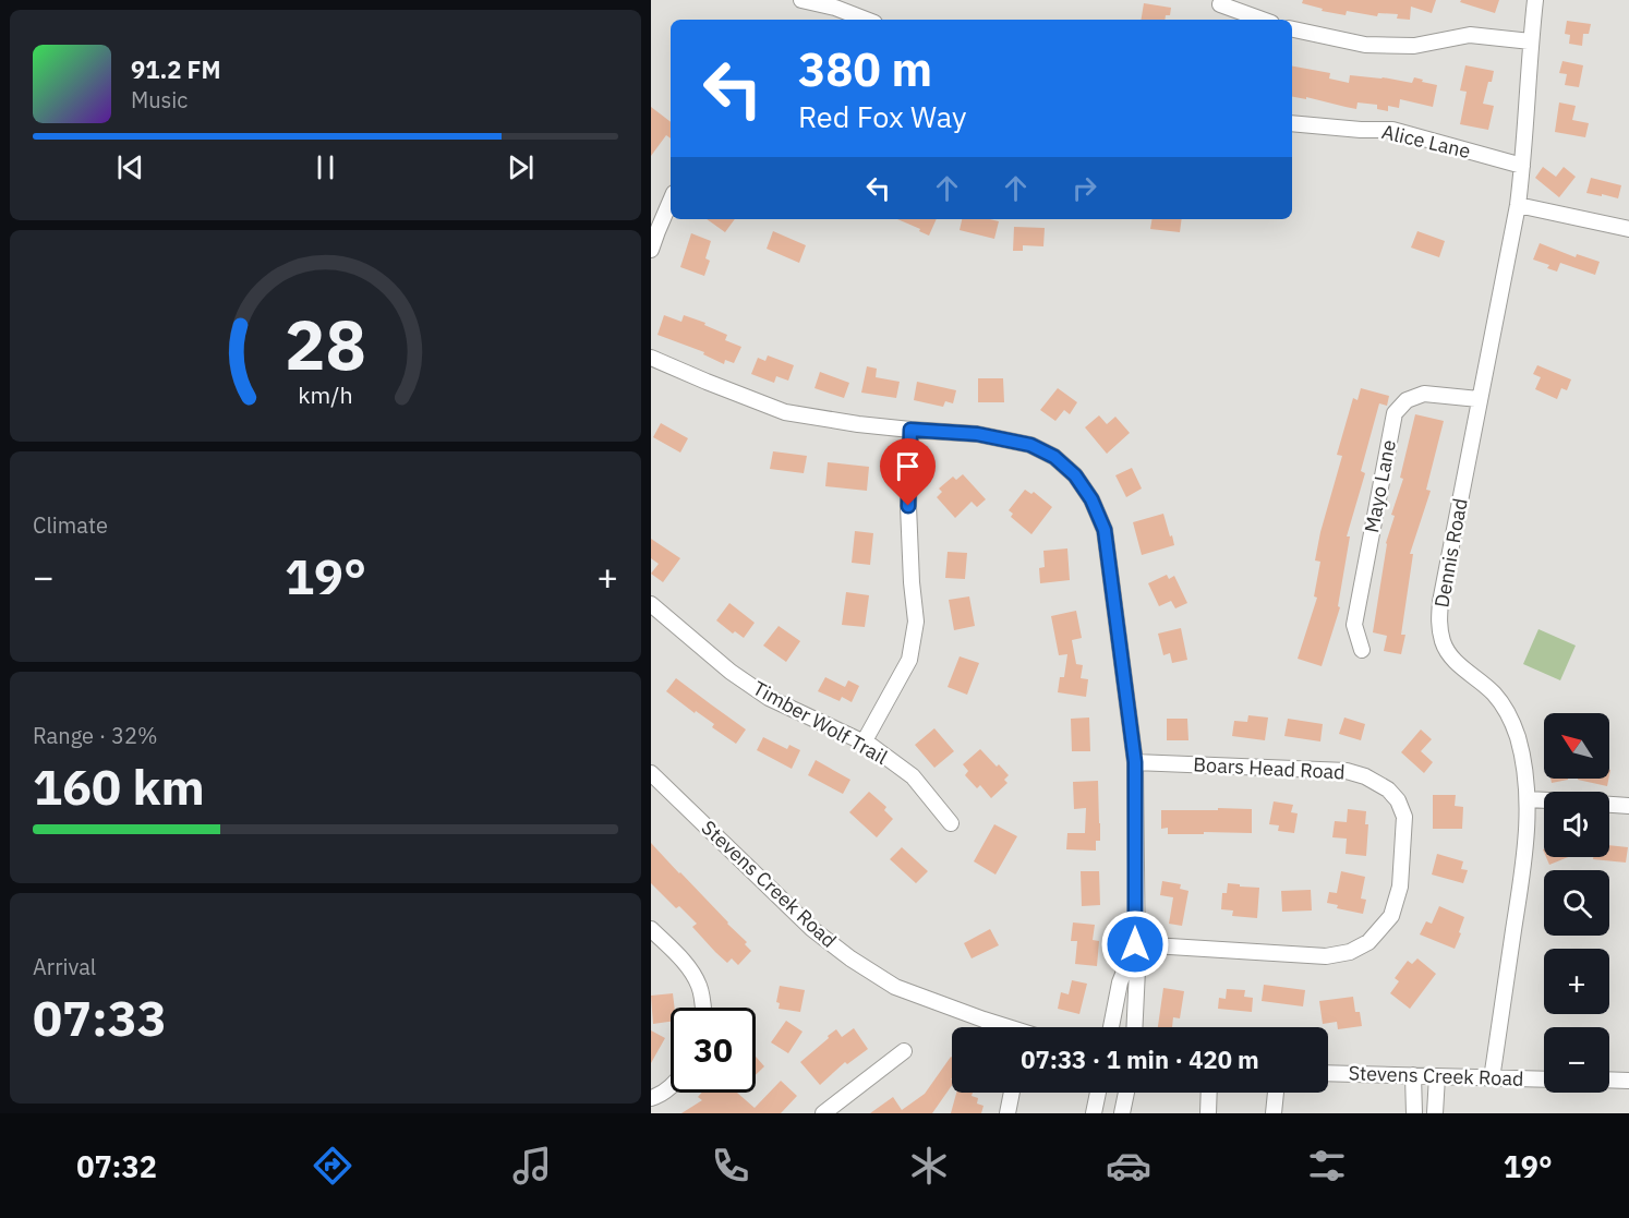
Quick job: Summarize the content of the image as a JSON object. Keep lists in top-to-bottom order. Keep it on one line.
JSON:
{"streets":{"street":["Alice Lane","Mayo Lane","Dennis Road","Timber Wolf Trail","Boars Head Road","Stevens Creek Road"]},"crossings":[["Alice Lane","Dennis Road"],["Mayo Lane","Dennis Road"],["Dennis Road","Stevens Creek Road"]],"north":"top left","page":{"turn":["380 m","Red Fox Way"],"song":["91.2 FM","Music"],"tile":["Climate",["Range · 32%","160 km"],["Arrival","07:33"]],"heat":["−","19°","+"],"map_buttons":["+","−"],"limit":"30","trip":"07:33 · 1 min · 420 m","tabs":["07:32","19°"],"gauge":["28","km/h"]}}
